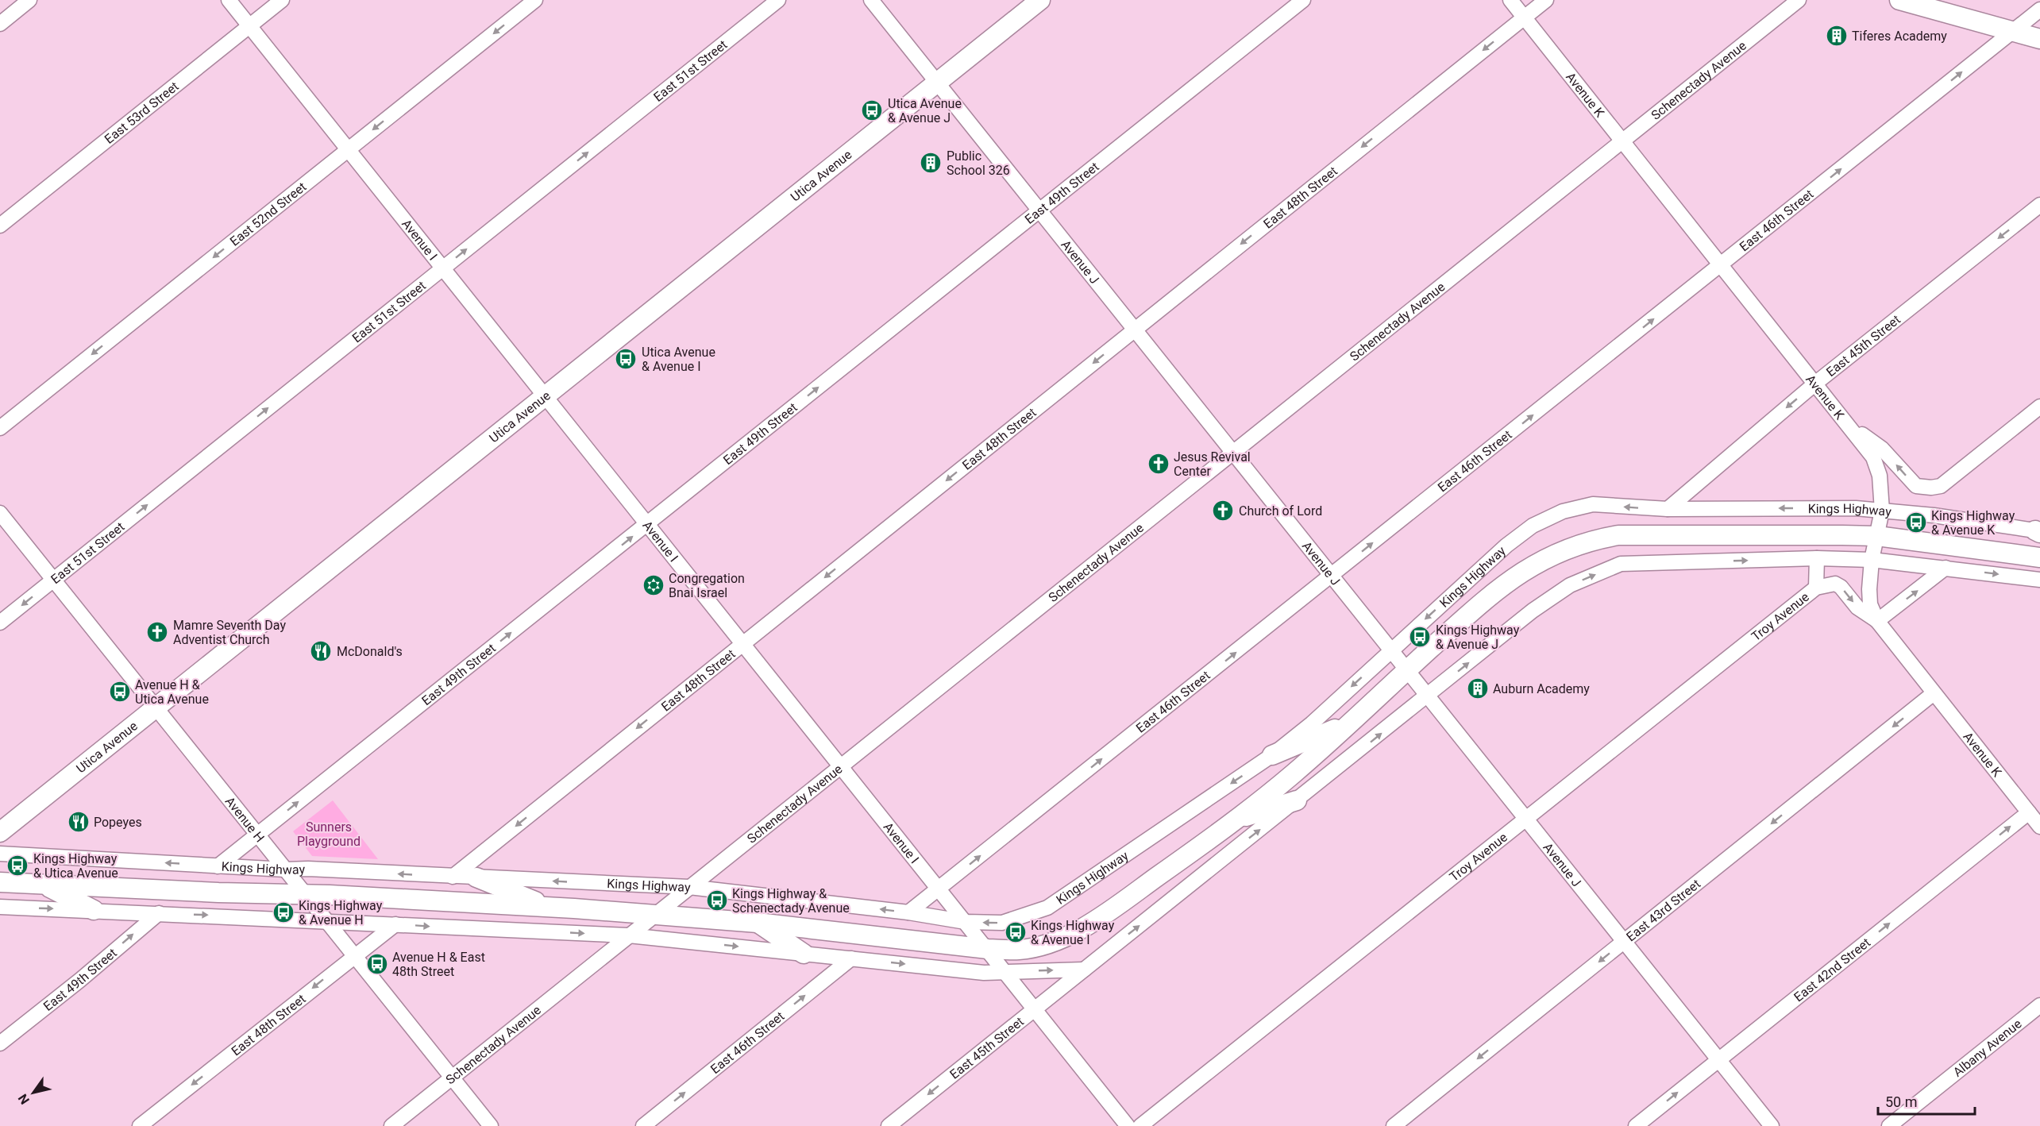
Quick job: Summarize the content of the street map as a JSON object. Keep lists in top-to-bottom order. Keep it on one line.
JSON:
{"streets":{"main road":["Utica Avenue","Kings Highway"],"street":["East 51st Street","Schenectady Avenue","Avenue K","East 53rd Street","East 49th Street","East 48th Street","East 52nd Street","East 46th Street","Avenue I","Avenue J","East 45th Street","Troy Avenue","Avenue H","East 43rd Street","East 42nd Street","Albany Avenue"]},"crossings":[["East 51st Street","Avenue I"],["East 51st Street","Avenue H"],["Schenectady Avenue","Avenue K"],["Schenectady Avenue","Avenue I"],["Schenectady Avenue","Avenue J"],["Schenectady Avenue","Kings Highway"],["Schenectady Avenue","Avenue H"],["Avenue K","East 48th Street"],["Avenue K","East 46th Street"],["Avenue K","East 45th Street"],["Avenue K","Kings Highway"],["Avenue K","East 43rd Street"],["Avenue K","East 42nd Street"],["East 53rd Street","Avenue I"],["Utica Avenue","Avenue I"],["Utica Avenue","Avenue J"],["Utica Avenue","Avenue H"],["East 49th Street","Avenue I"],["East 49th Street","Avenue J"],["East 49th Street","Kings Highway"],["East 49th Street","Avenue H"],["East 48th Street","Avenue I"],["East 48th Street","Avenue J"],["East 48th Street","Kings Highway"],["East 48th Street","Avenue H"],["East 52nd Street","Avenue I"],["East 46th Street","Avenue I"],["East 46th Street","Avenue J"],["East 46th Street","Kings Highway"],["Avenue I","East 45th Street"],["Avenue I","Kings Highway"],["Avenue J","Kings Highway"],["Avenue J","Troy Avenue"],["Avenue J","East 43rd Street"],["Avenue J","East 42nd Street"],["East 45th Street","Kings Highway"],["Kings Highway","Avenue H"]],"one_way":["East 51st Street","East 49th Street","East 48th Street","East 52nd Street","East 46th Street","East 45th Street","East 43rd Street","East 42nd Street"],"parks":["Sunners Playground"],"places":{"building":["Tiferes Academy","Public School 326","Auburn Academy"],"bus stop":["Utica Avenue & Avenue J","Utica Avenue & Avenue I","Kings Highway & Avenue K","Kings Highway & Avenue J","Avenue H & Utica Avenue","Kings Highway & Utica Avenue","Kings Highway & Schenectady Avenue","Kings Highway & Avenue H","Kings Highway & Avenue I","Avenue H & East 48th Street"],"church":["Jesus Revival Center","Church of Lord","Mamre Seventh Day Adventist Church"],"synagogue":["Congregation Bnai Israel"],"restaurant":["McDonald's","Popeyes"]},"scale_bar":"50 m","north":"bottom left"}
